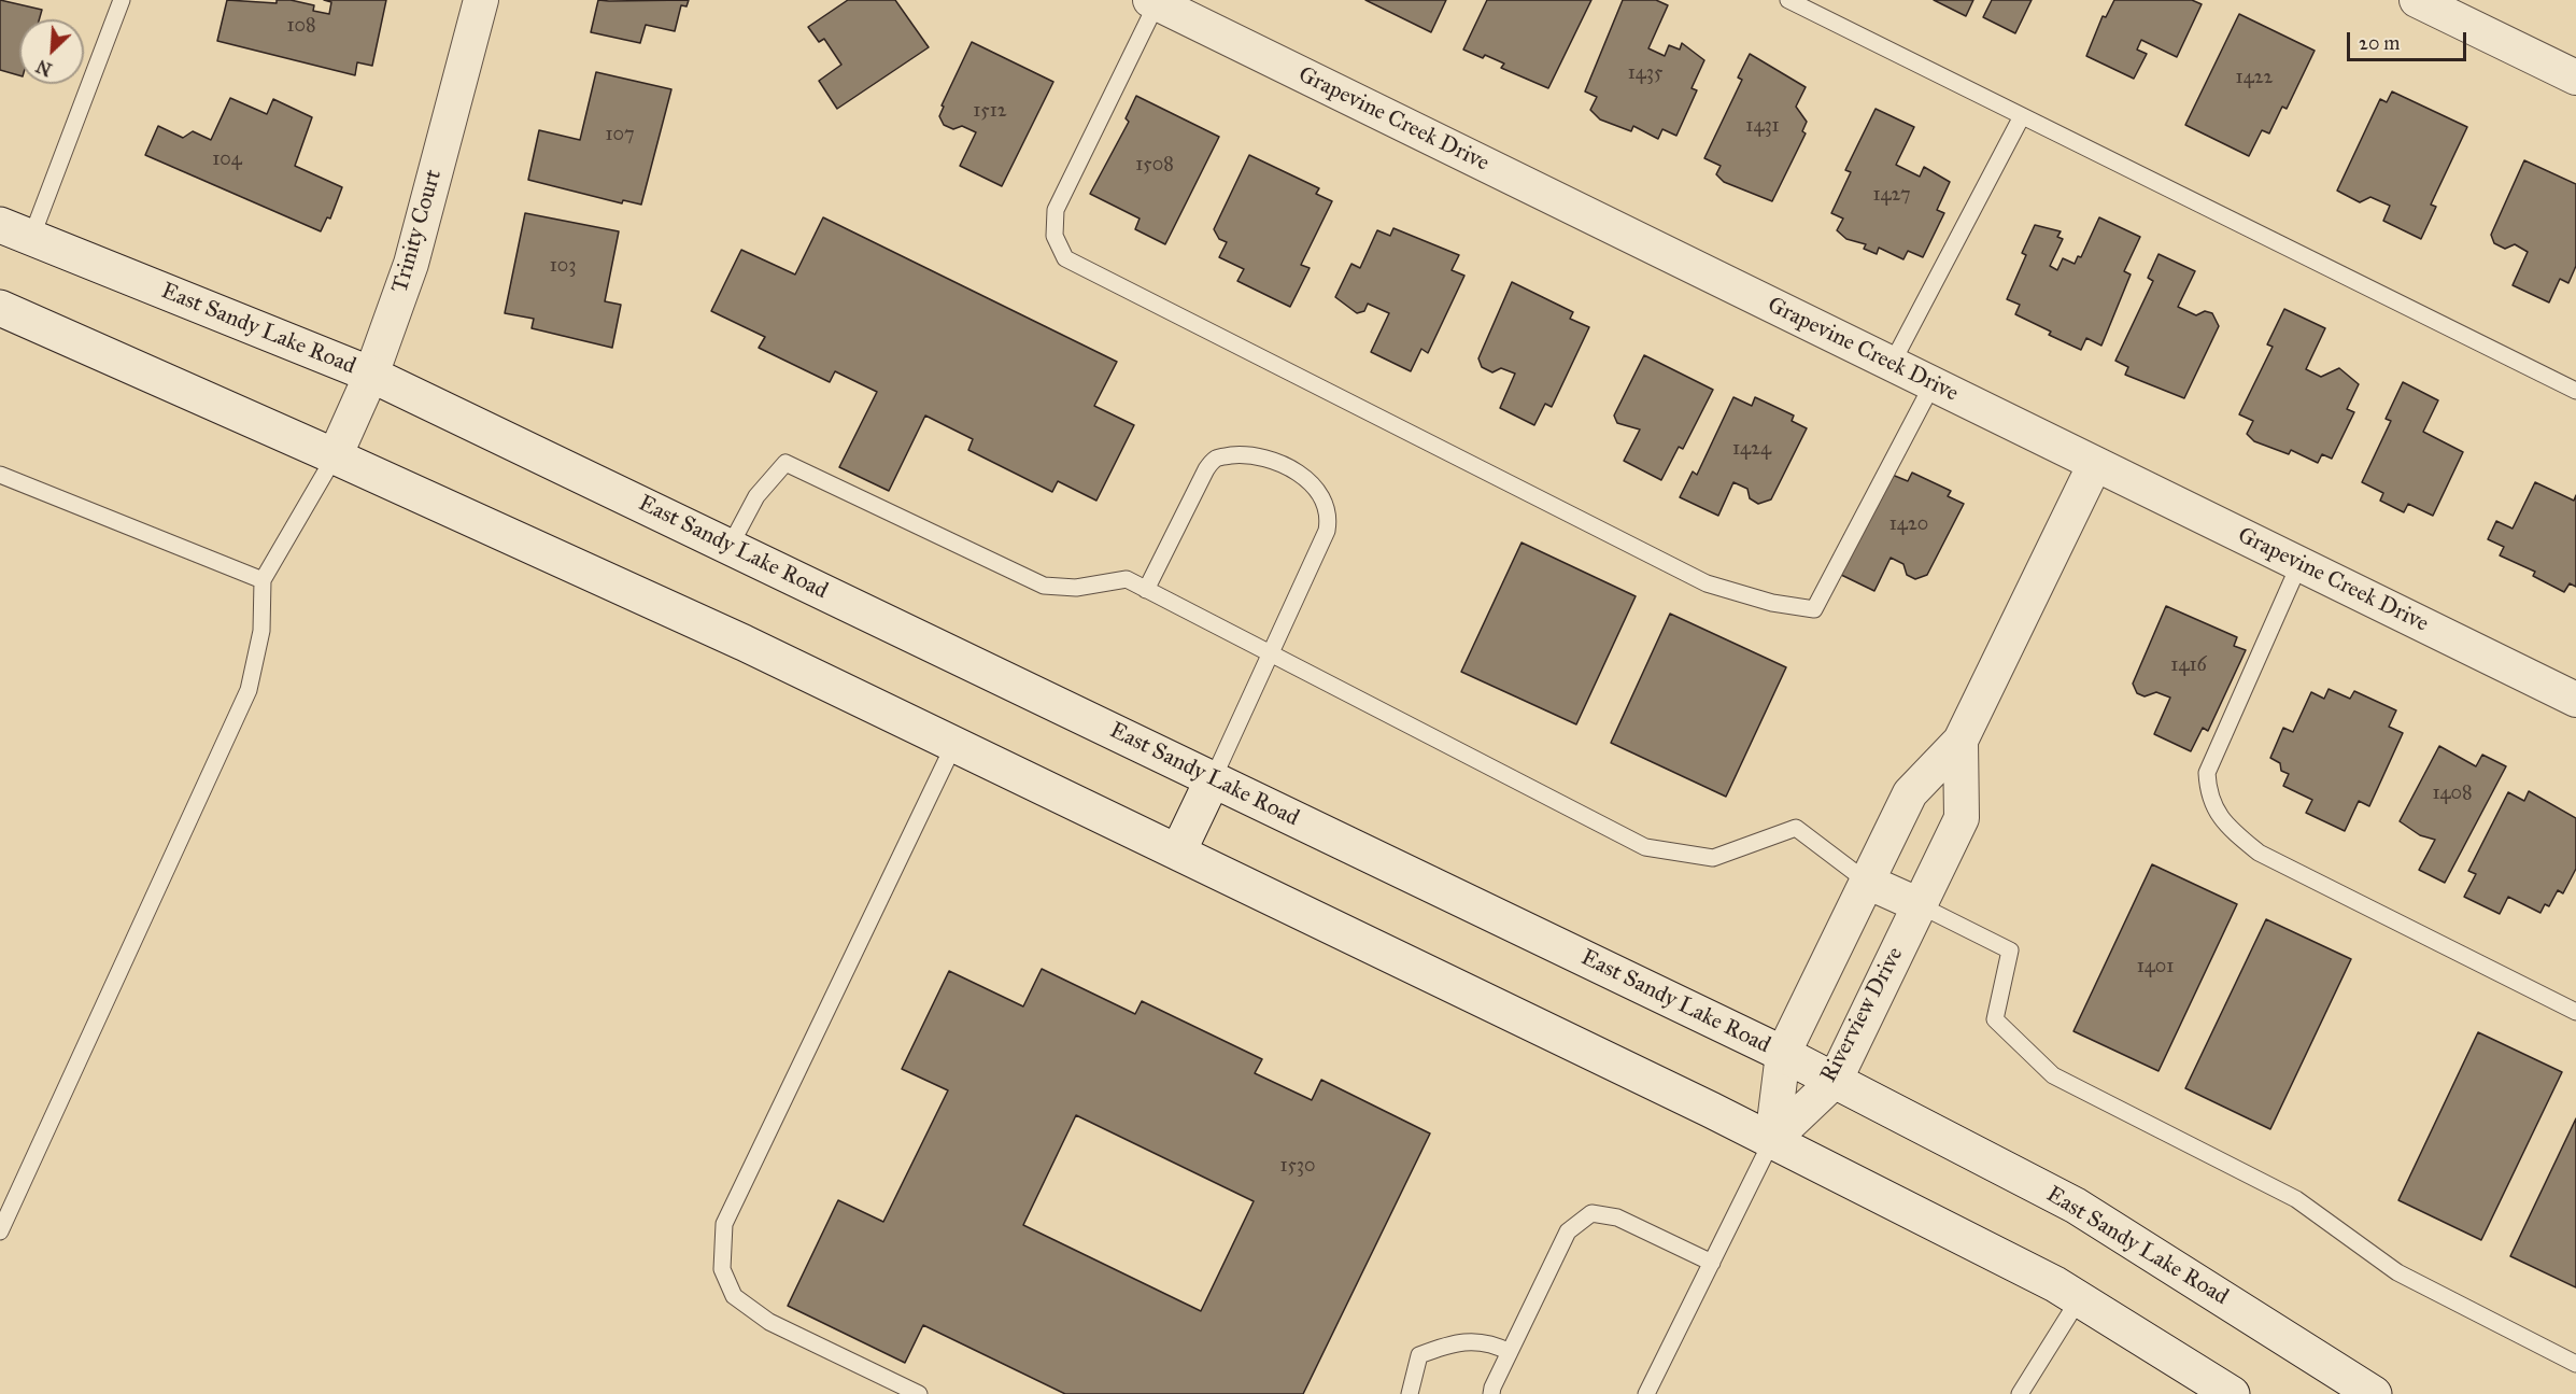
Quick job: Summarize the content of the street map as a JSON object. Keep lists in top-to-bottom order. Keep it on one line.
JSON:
{"streets":{"main road":["East Sandy Lake Road"],"street":["Grapevine Creek Drive","Trinity Court","Riverview Drive"]},"crossings":[["Grapevine Creek Drive","Riverview Drive"],["Trinity Court","East Sandy Lake Road"],["East Sandy Lake Road","Riverview Drive"]],"house_numbers":["108","1435","1422","1512","1431","107","104","1508","1427","103","1424","1420","1416","1408","1401","1530"],"scale_bar":"20 m","north":"bottom left"}
